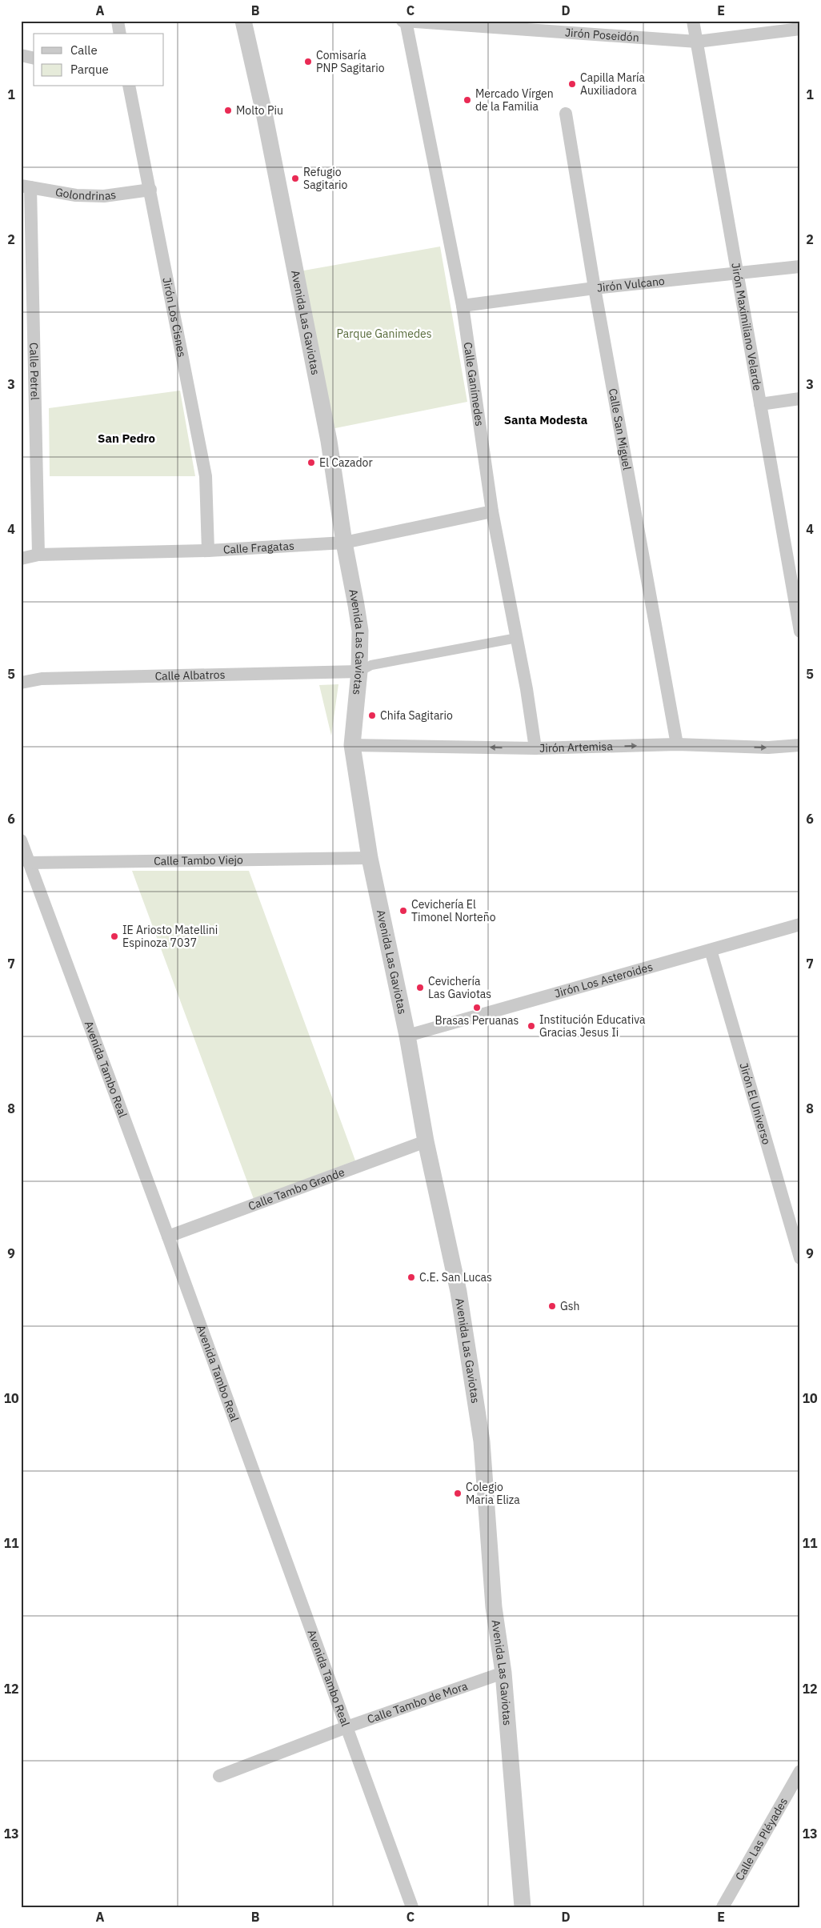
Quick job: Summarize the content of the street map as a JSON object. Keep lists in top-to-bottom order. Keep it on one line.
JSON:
{"streets":{"street":["Jirón Poseidón","Golondrinas","Jirón Vulcano","Jirón Los Cisnes","Avenida Las Gaviotas","Jirón Maximiliano Velarde","Calle Petrel","Calle Ganímedes","Calle San Miguel","Calle Fragatas","Calle Albatros","Jirón Artemisa","Calle Tambo Viejo","Jirón Los Asteroides","Avenida Tambo Real","Jirón El Universo","Calle Tambo Grande","Calle Tambo de Mora","Calle Las Pléyades"]},"crossings":[["Jirón Poseidón","Jirón Maximiliano Velarde"],["Jirón Poseidón","Calle Ganímedes"],["Golondrinas","Jirón Los Cisnes"],["Golondrinas","Calle Petrel"],["Jirón Vulcano","Jirón Maximiliano Velarde"],["Jirón Vulcano","Calle Ganímedes"],["Jirón Vulcano","Calle San Miguel"],["Jirón Los Cisnes","Calle Fragatas"],["Avenida Las Gaviotas","Calle Fragatas"],["Avenida Las Gaviotas","Calle Albatros"],["Avenida Las Gaviotas","Jirón Artemisa"],["Avenida Las Gaviotas","Calle Tambo Viejo"],["Avenida Las Gaviotas","Jirón Los Asteroides"],["Avenida Las Gaviotas","Calle Tambo Grande"],["Avenida Las Gaviotas","Calle Tambo de Mora"],["Calle Petrel","Calle Fragatas"],["Calle Ganímedes","Calle Fragatas"],["Calle Ganímedes","Jirón Artemisa"],["Calle San Miguel","Jirón Artemisa"],["Calle Tambo Viejo","Avenida Tambo Real"],["Jirón Los Asteroides","Jirón El Universo"],["Avenida Tambo Real","Calle Tambo Grande"],["Avenida Tambo Real","Calle Tambo de Mora"]],"districts":["Santa Modesta","San Pedro"],"parks":["Parque Ganimedes"],"places":["Comisaría PNP Sagitario","Capilla María Auxiliadora","Mercado Vírgen de la Familia","Molto Piu","Refugio Sagitario","El Cazador","Chifa Sagitario","Cevichería El Timonel Norteño","IE Ariosto Matellini Espinoza 7037","Cevichería Las Gaviotas","Brasas Peruanas","Institución Educativa Gracias Jesus Ii","C.E. San Lucas","Gsh","Colegio Maria Eliza"],"legend":["Calle","Parque"],"grid":{"columns":["A","B","C","D","E"],"rows":["1","2","3","4","5","6","7","8","9","10","11","12","13"]}}
